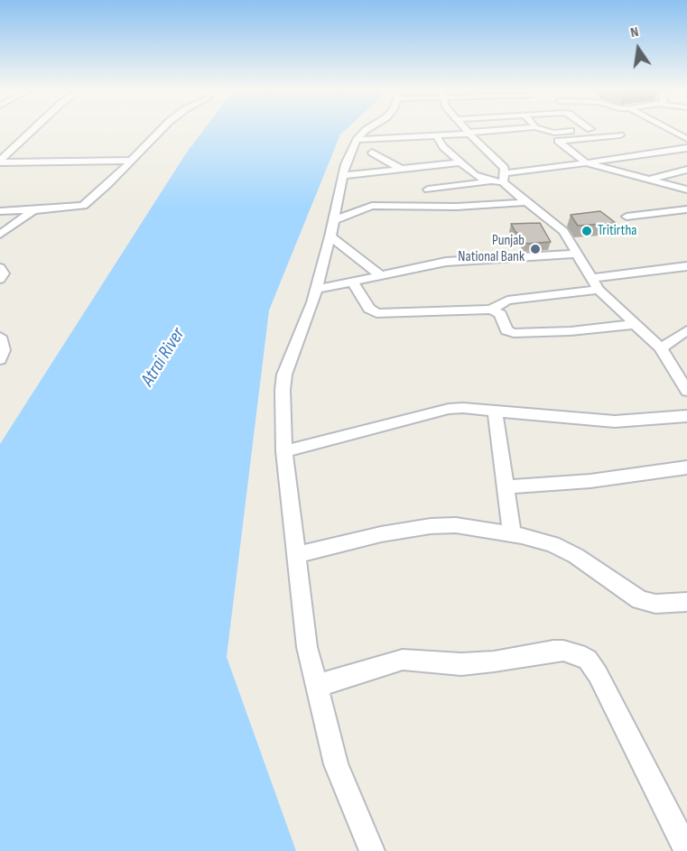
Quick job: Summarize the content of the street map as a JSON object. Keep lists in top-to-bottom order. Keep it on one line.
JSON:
{"water":["Atrai River"],"places":["Tritirtha","Punjab National Bank"],"north":"top"}
